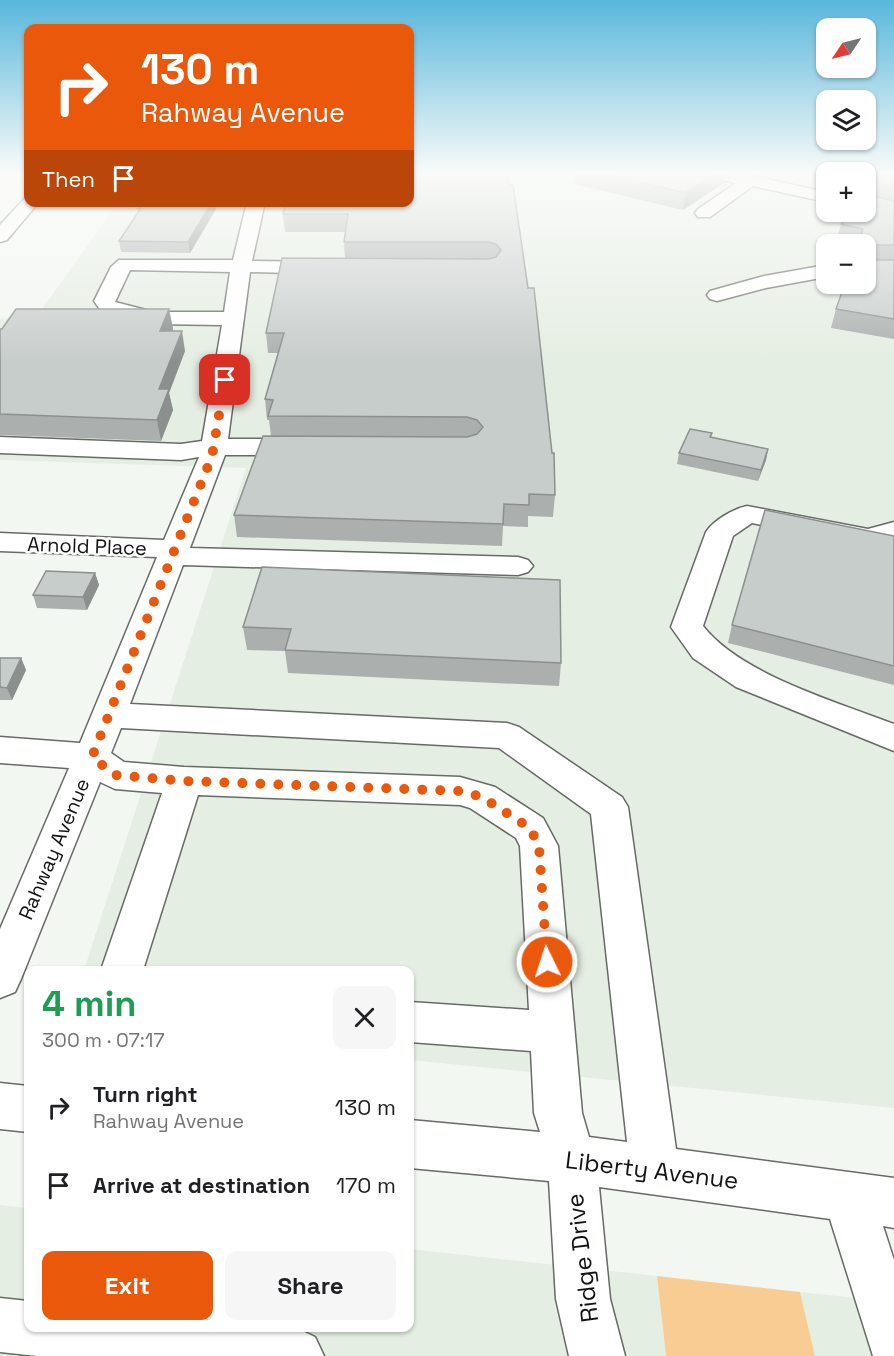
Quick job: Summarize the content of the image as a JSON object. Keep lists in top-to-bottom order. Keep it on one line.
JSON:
{"streets":{"street":["Arnold Place","Rahway Avenue","Liberty Avenue","Ridge Drive"]},"crossings":[["Arnold Place","Rahway Avenue"],["Rahway Avenue","Ridge Drive"],["Liberty Avenue","Ridge Drive"]],"north":"bottom left","page":{"map_buttons":["+","−"],"turn":["130 m","Rahway Avenue"],"then":"Then","heading":["4 min","300 m · 07:17"],"list":[{"name":"Turn right","note":"Rahway Avenue","value":"130 m"},{"name":"Arrive at destination","value":"170 m"}],"buttons":["Exit","Share"]}}
